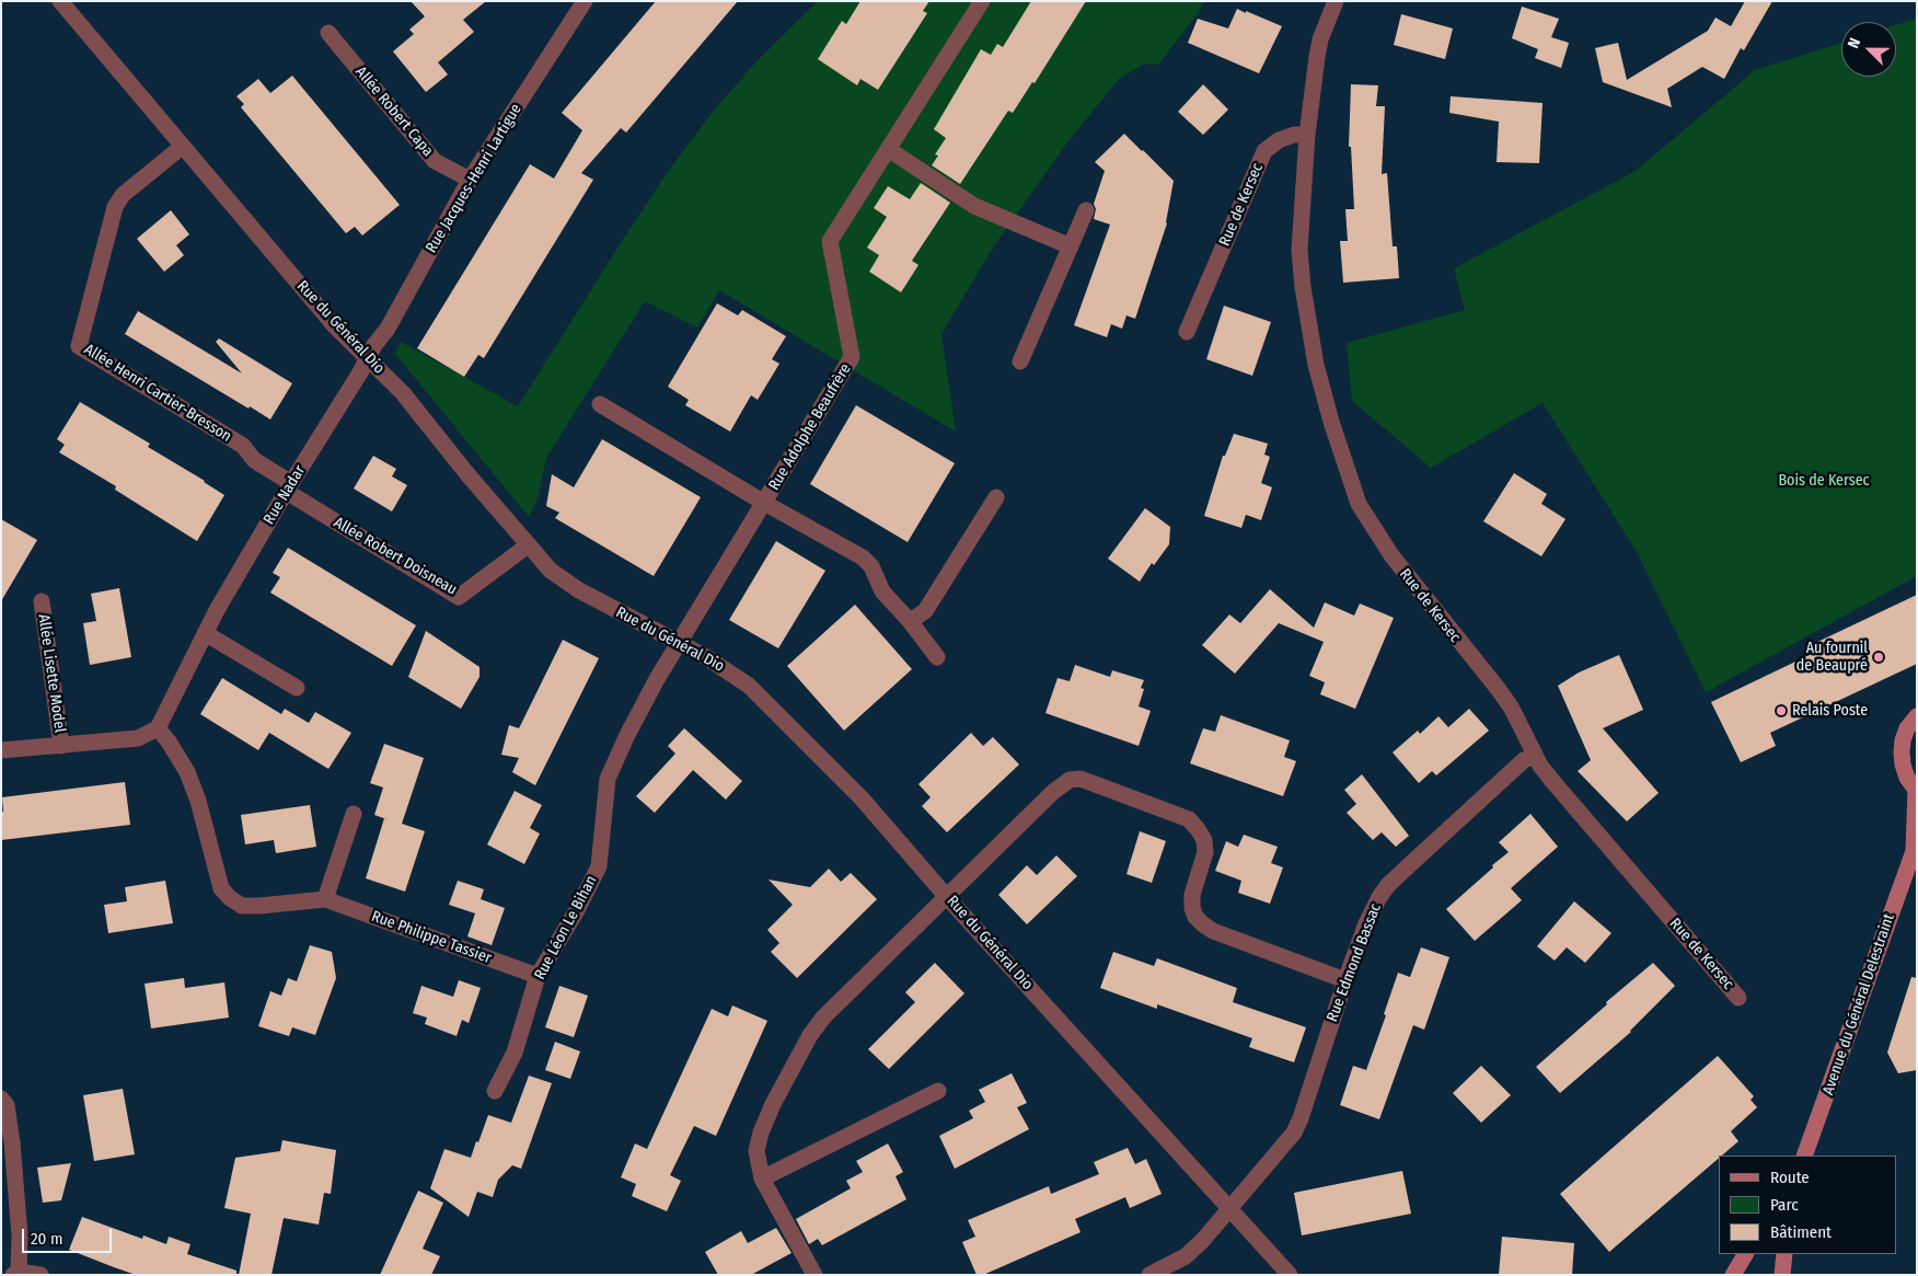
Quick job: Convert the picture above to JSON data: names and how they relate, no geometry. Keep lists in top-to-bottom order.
{
  "streets": {
    "street": [
      "Allée Robert Capa",
      "Rue Jacques-Henri Lartigue",
      "Rue de Kersec",
      "Rue du Général Dio",
      "Allée Henri Cartier-Bresson",
      "Rue Adolphe Beaufrère",
      "Rue Nadar",
      "Allée Robert Doisneau",
      "Allée Lisette Model",
      "Rue Léon Le Bihan",
      "Rue Philippe Tassier",
      "Rue Edmond Bassac",
      "Avenue du Général Delestraint"
    ]
  },
  "crossings": [
    ["Allée Robert Capa", "Rue Jacques-Henri Lartigue"],
    ["Rue Jacques-Henri Lartigue", "Rue du Général Dio"],
    ["Rue Jacques-Henri Lartigue", "Rue Nadar"],
    ["Rue de Kersec", "Rue Edmond Bassac"],
    ["Rue du Général Dio", "Allée Henri Cartier-Bresson"],
    ["Rue du Général Dio", "Rue Adolphe Beaufrère"],
    ["Rue du Général Dio", "Rue Nadar"],
    ["Rue du Général Dio", "Allée Robert Doisneau"],
    ["Rue du Général Dio", "Rue Léon Le Bihan"],
    ["Rue du Général Dio", "Rue Edmond Bassac"],
    ["Allée Henri Cartier-Bresson", "Rue Nadar"],
    ["Allée Henri Cartier-Bresson", "Allée Robert Doisneau"],
    ["Rue Adolphe Beaufrère", "Rue Léon Le Bihan"],
    ["Rue Nadar", "Allée Robert Doisneau"],
    ["Rue Nadar", "Rue Philippe Tassier"],
    ["Rue Léon Le Bihan", "Rue Philippe Tassier"]
  ],
  "parks": ["Bois de Kersec"],
  "places": ["Au fournil de Beaupré", "Relais Poste"],
  "legend": ["Route", "Parc", "Bâtiment"],
  "scale_bar": "20 m",
  "north": "top left"
}
